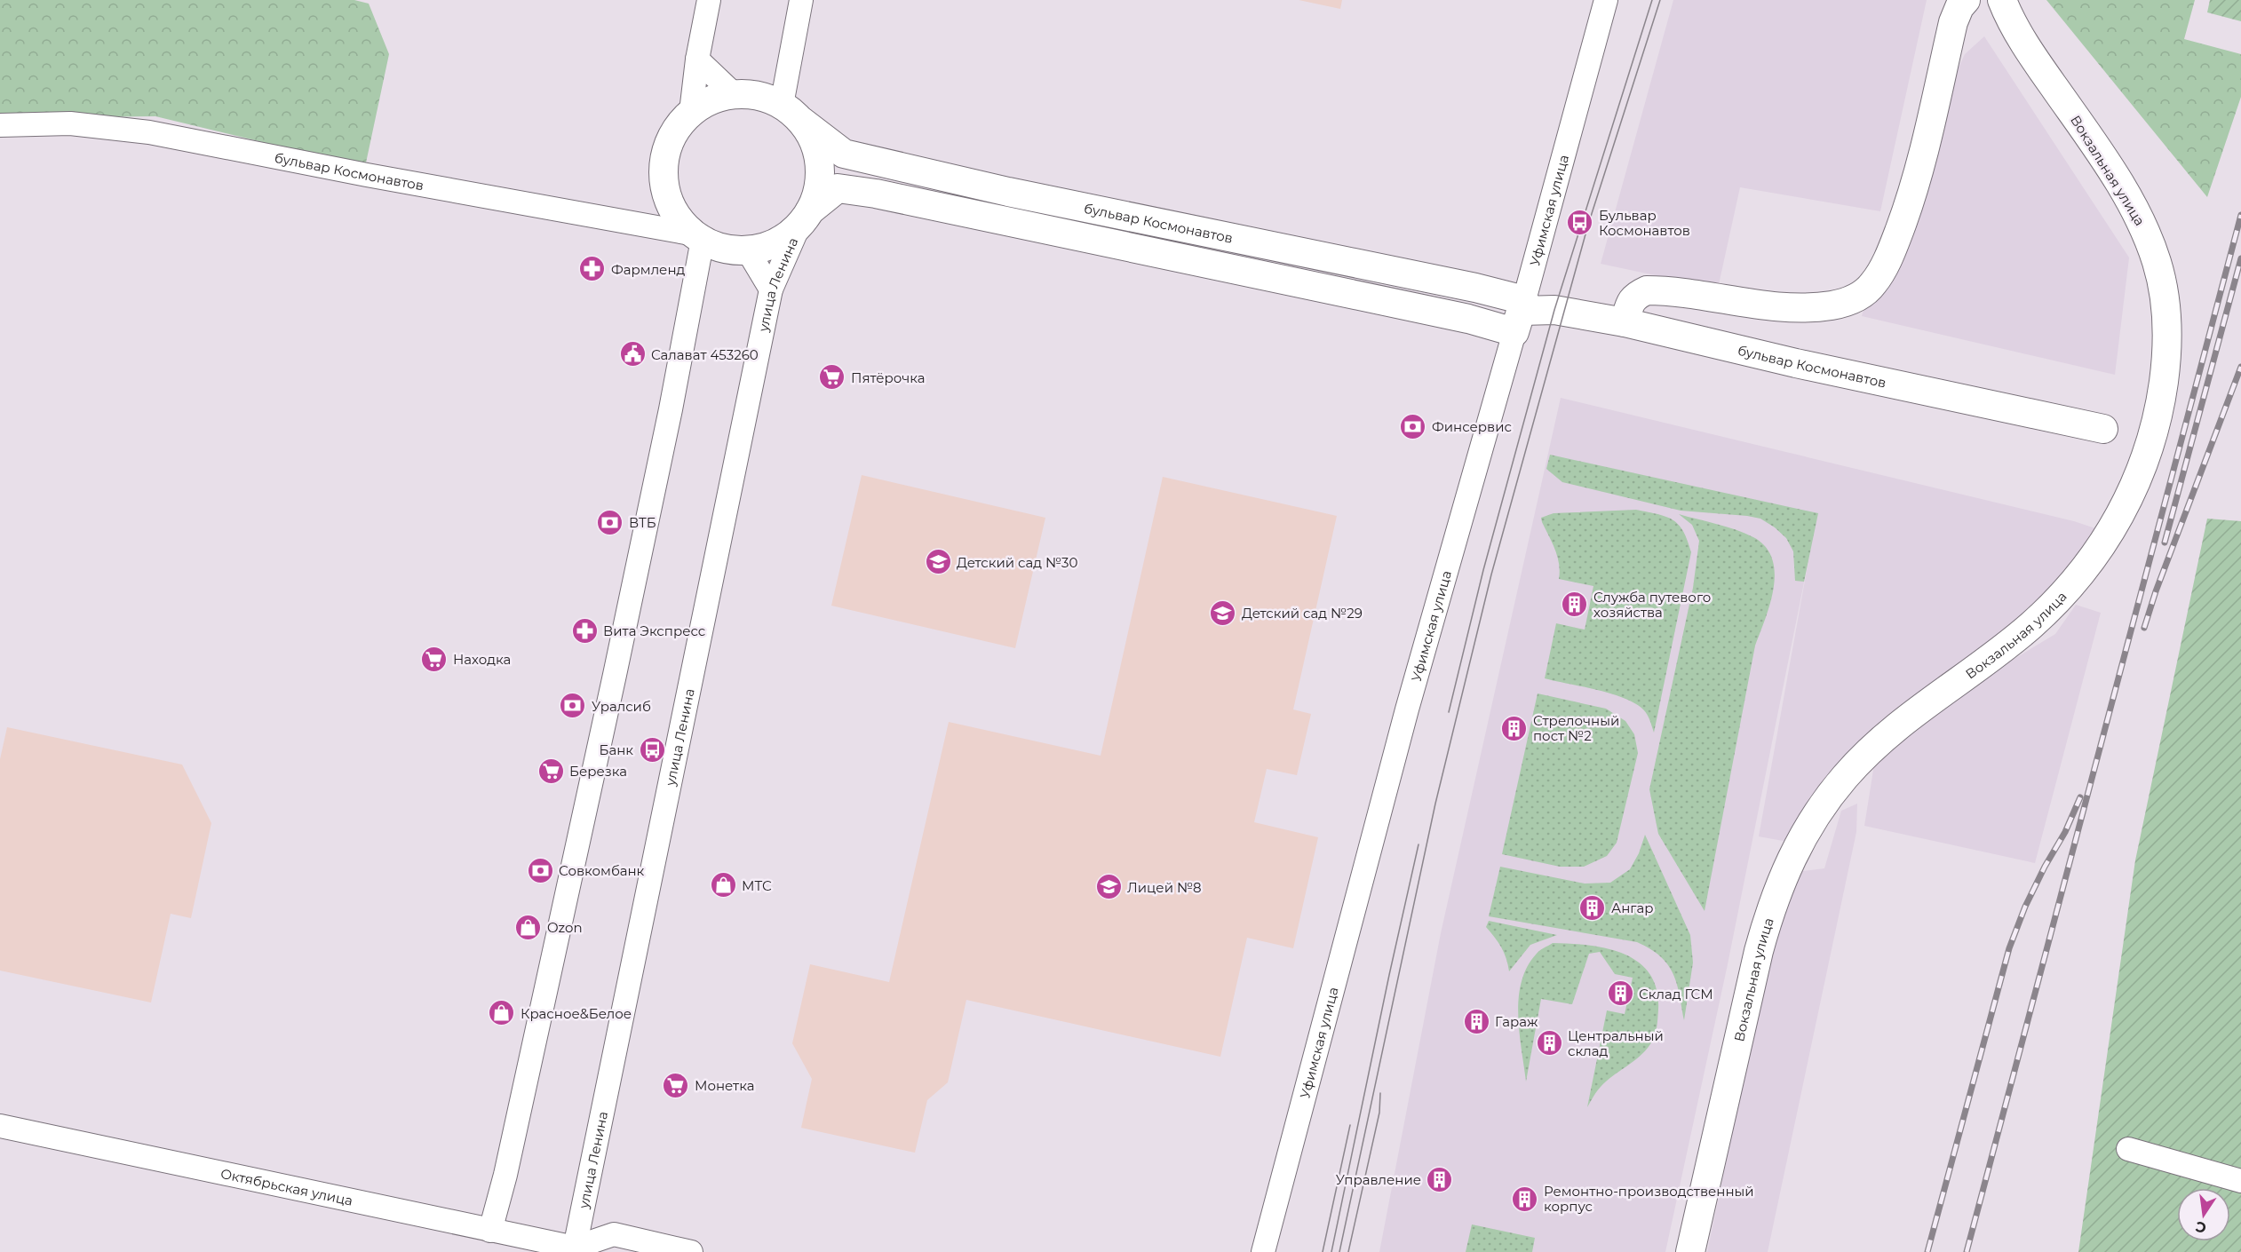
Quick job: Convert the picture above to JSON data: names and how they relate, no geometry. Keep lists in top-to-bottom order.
{
  "streets": {
    "main road": ["бульвар Космонавтов", "Вокзальная улица", "улица Ленина"],
    "street": ["Уфимская улица", "Октябрьская улица"]
  },
  "crossings": [
    ["бульвар Космонавтов", "Уфимская улица"],
    ["бульвар Космонавтов", "улица Ленина"],
    ["улица Ленина", "Октябрьская улица"]
  ],
  "places": {
    "bus stop": ["Бульвар Космонавтов", "Банк"],
    "pharmacy": ["Фармленд", "Вита Экспресс"],
    "public building": ["Салават 453260"],
    "supermarket": [
      "Пятёрочка",
      "Находка",
      "Березка",
      "Монетка"
    ],
    "bank": [
      "Финсервис",
      "ВТБ",
      "Уралсиб",
      "Совкомбанк"
    ],
    "school or university": ["Детский сад №30", "Детский сад №29", "Лицей №8"],
    "building": [
      "Служба путевого хозяйства",
      "Стрелочный пост №2",
      "Ангар",
      "Склад ГСМ",
      "Гараж",
      "Центральный склад",
      "Управление",
      "Ремонтно-производственный корпус"
    ],
    "shop": ["МТС", "Ozon", "Красное&Белое"]
  },
  "north": "bottom"
}
